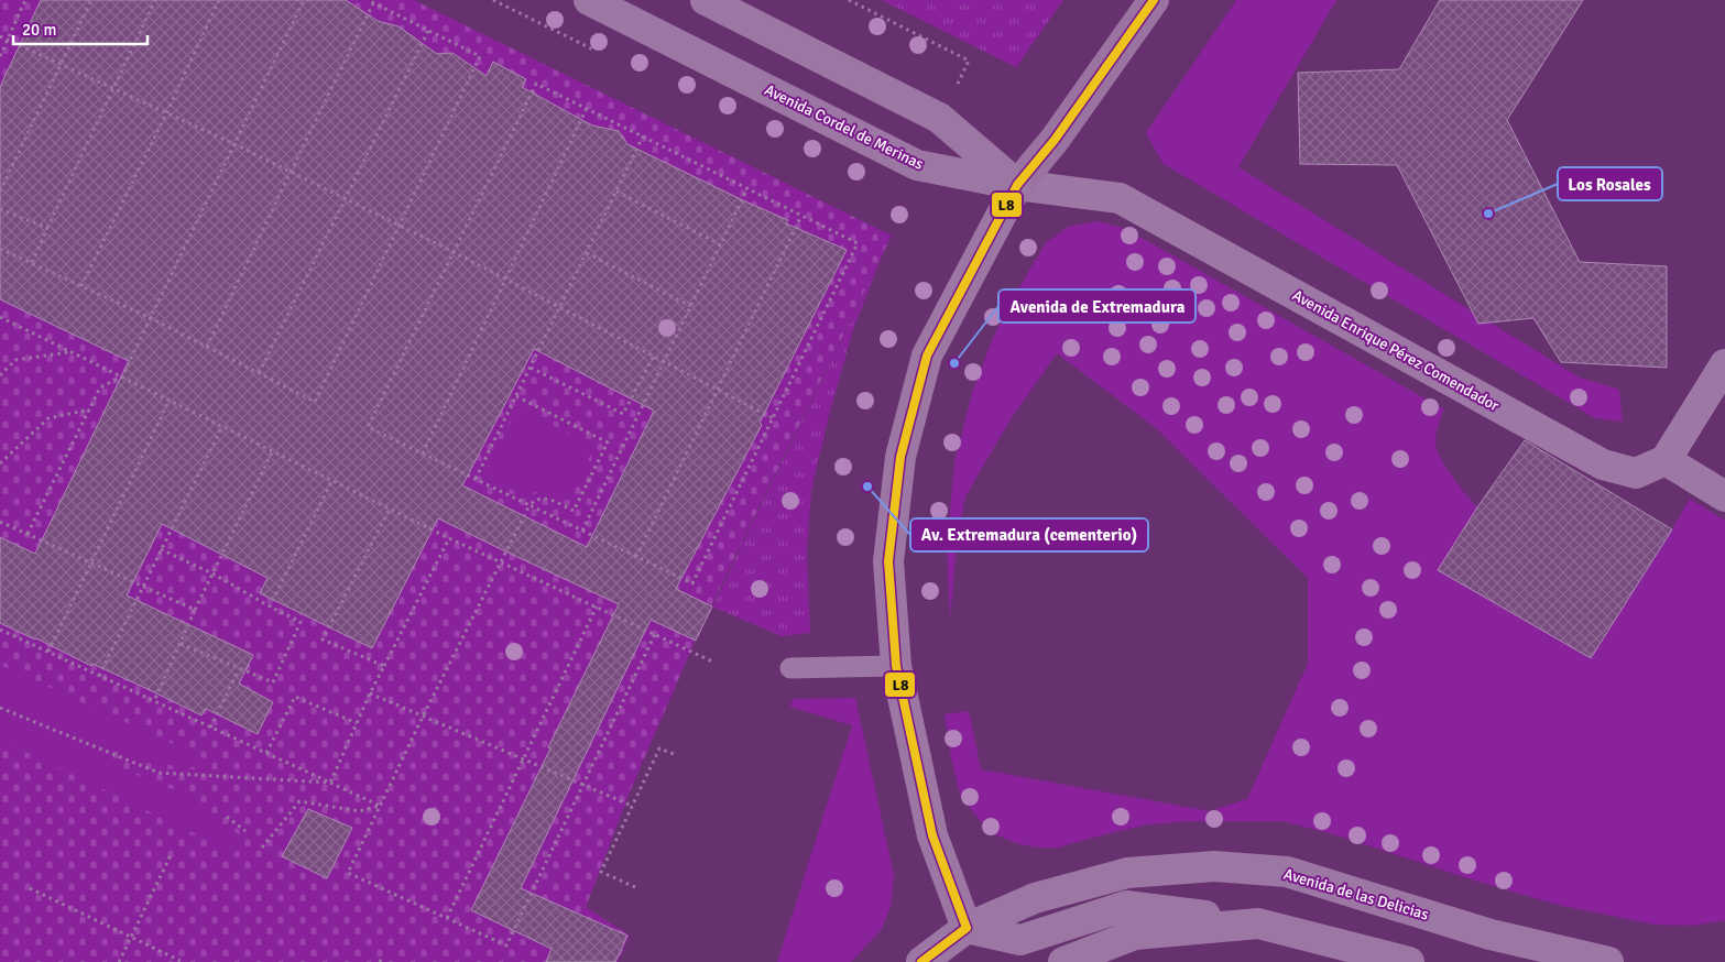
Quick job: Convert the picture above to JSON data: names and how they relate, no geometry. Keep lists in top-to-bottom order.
{
  "streets": {
    "main road": ["Avenida Cordel de Merinas", "Avenida de las Delicias"],
    "street": ["Avenida Enrique Pérez Comendador"]
  },
  "crossings": [
    ["Avenida Cordel de Merinas", "Avenida Enrique Pérez Comendador"]
  ],
  "places": ["Los Rosales", "Avenida de Extremadura", "Av. Extremadura (cementerio)"],
  "lines": ["transit line L8"],
  "scale_bar": "20 m"
}
